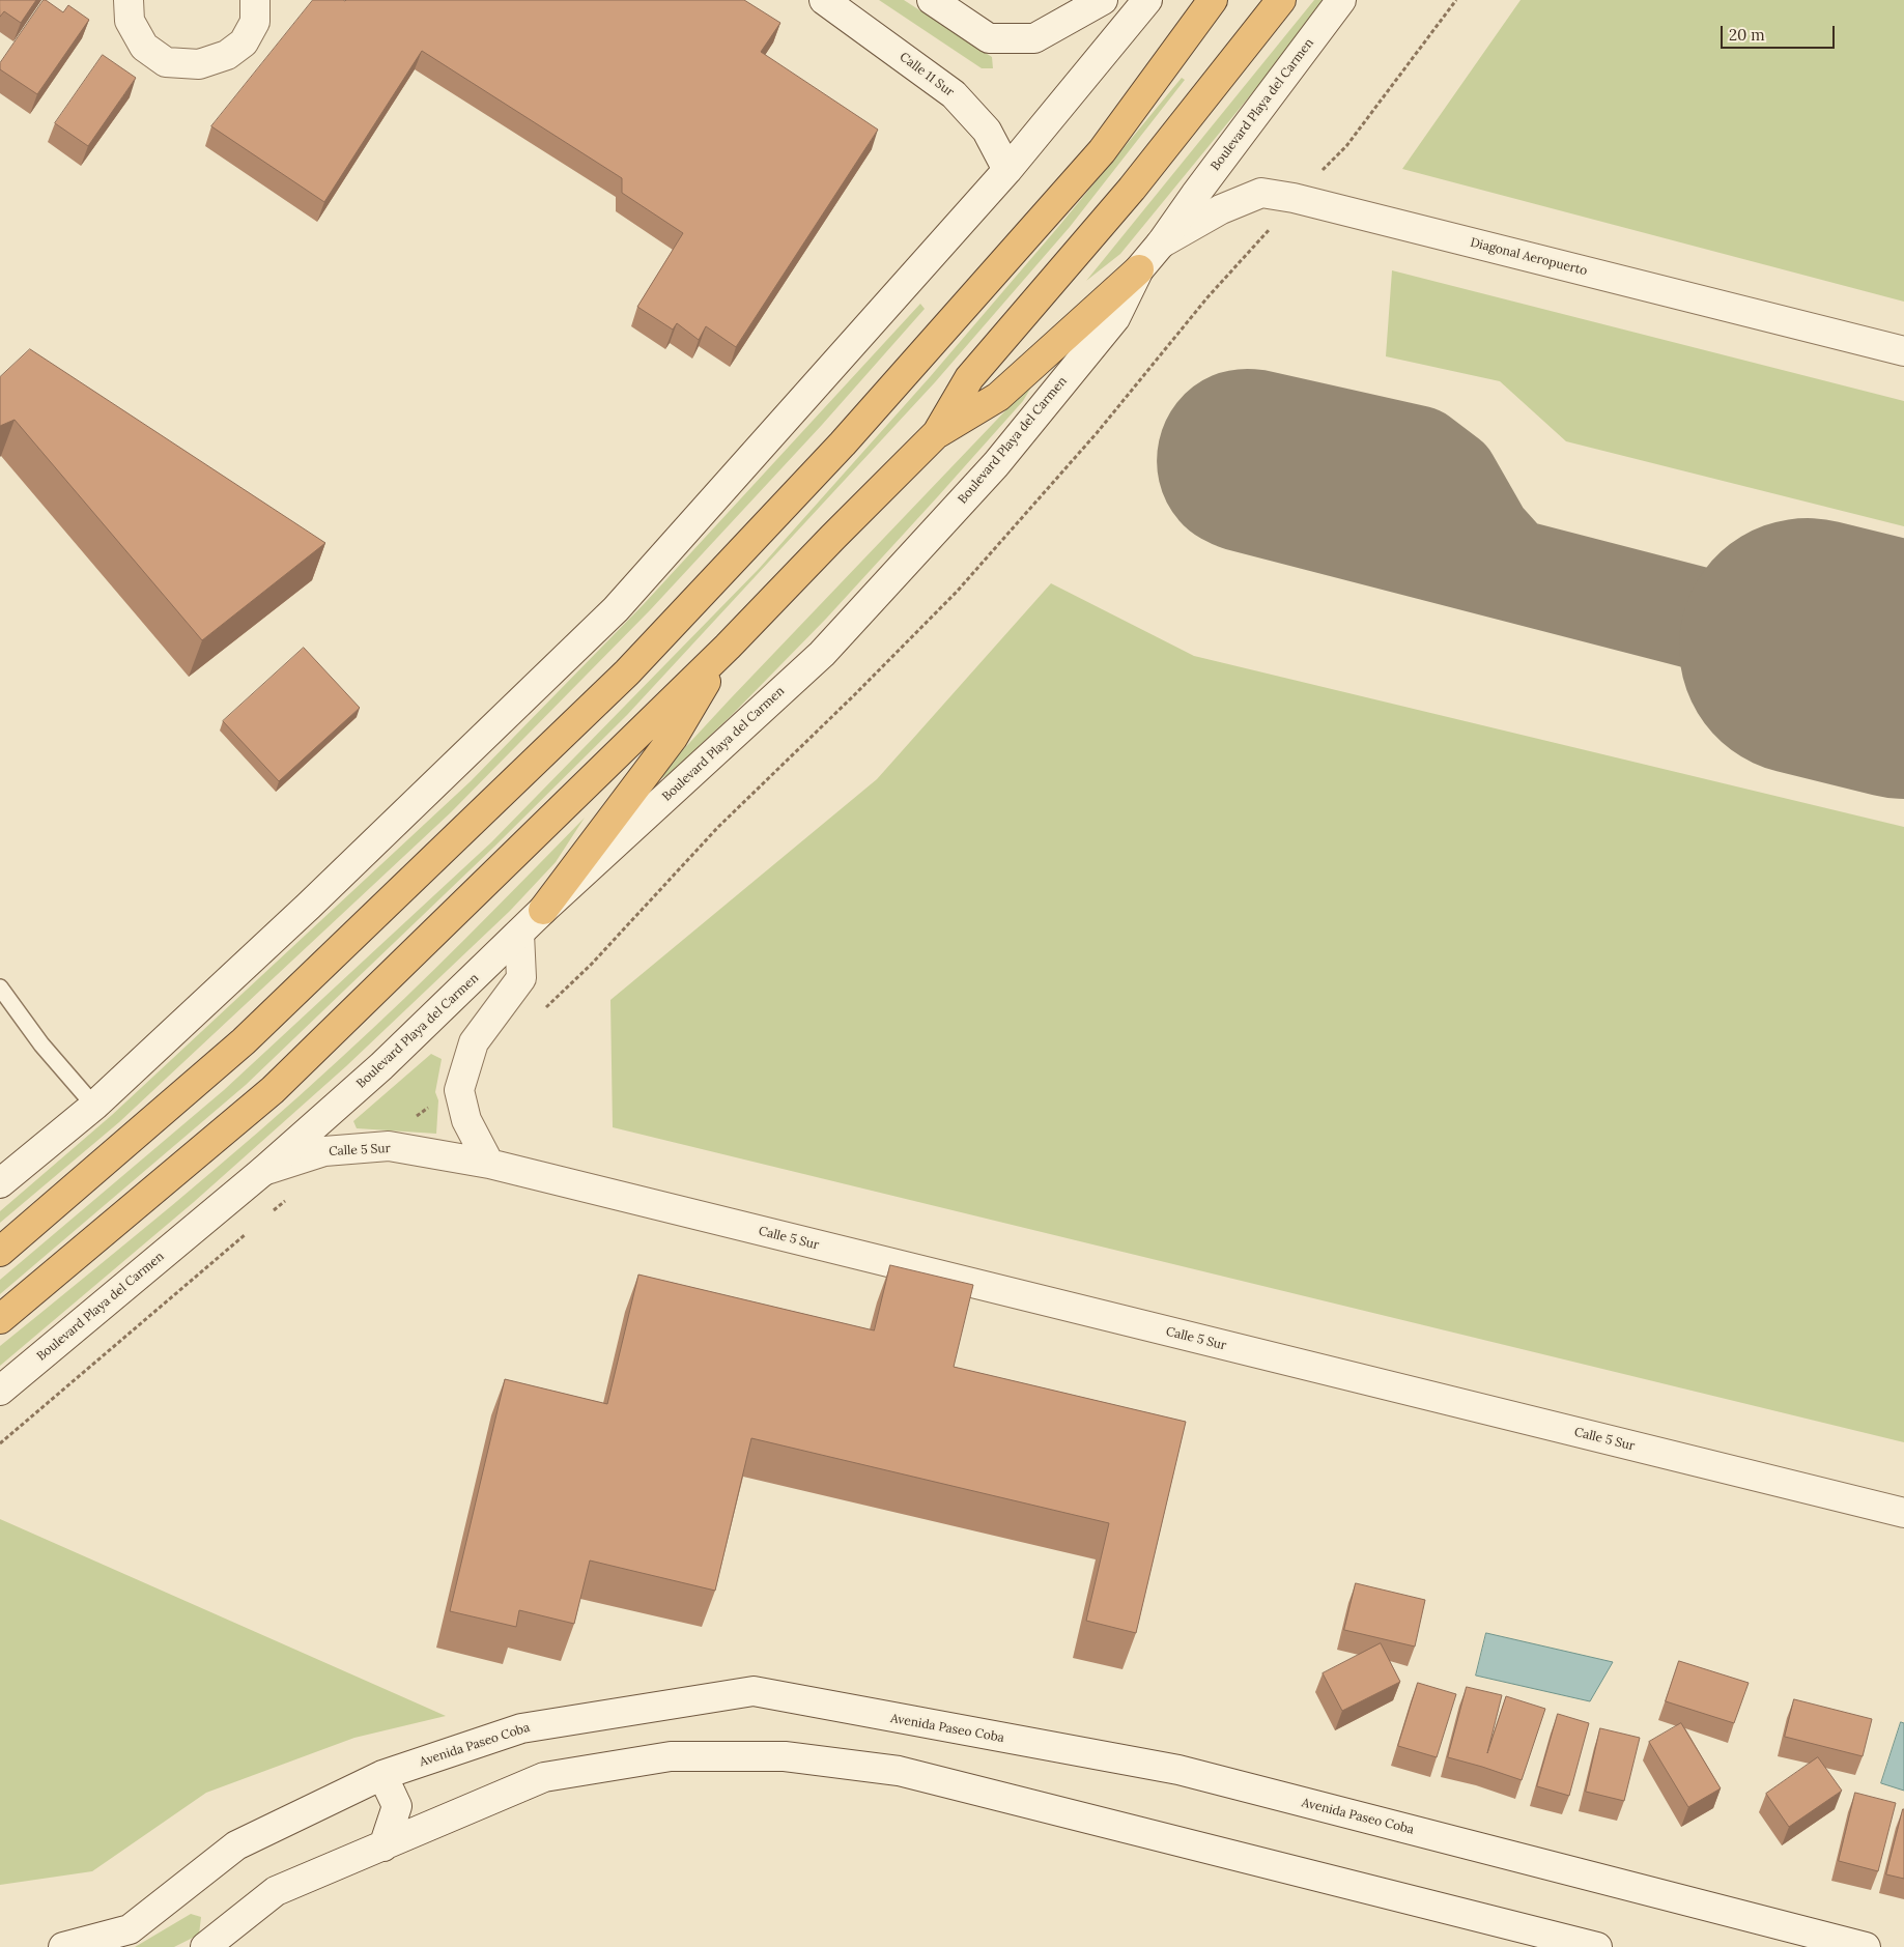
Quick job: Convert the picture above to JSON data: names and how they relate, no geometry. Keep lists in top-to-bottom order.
{
  "streets": {
    "main road": [
      "Calle 11 Sur",
      "Boulevard Playa del Carmen",
      "Diagonal Aeropuerto",
      "Calle 5 Sur",
      "Avenida Paseo Coba"
    ]
  },
  "crossings": [
    ["Boulevard Playa del Carmen", "Diagonal Aeropuerto"],
    ["Boulevard Playa del Carmen", "Calle 5 Sur"]
  ],
  "scale_bar": "20 m"
}
